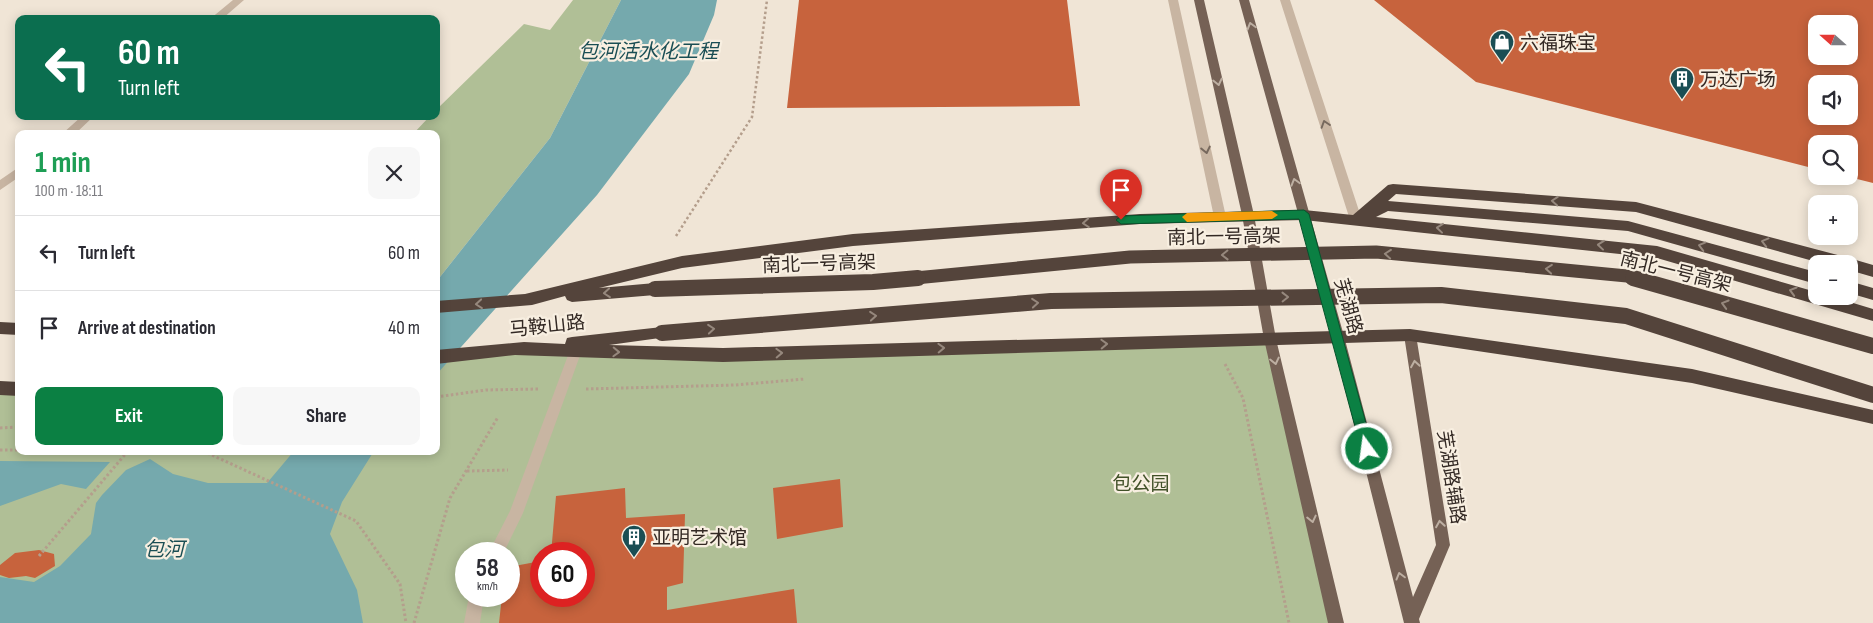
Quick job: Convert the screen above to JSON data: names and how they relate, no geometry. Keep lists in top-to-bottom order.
{
  "streets": {
    "highway": ["南北一号高架", "马鞍山路"],
    "main road": ["芜湖路", "芜湖路辅路"]
  },
  "crossings": [
    ["南北一号高架", "马鞍山路"],
    ["芜湖路", "芜湖路辅路"]
  ],
  "one_way": ["芜湖路辅路"],
  "water": ["包河活水化工程", "包河"],
  "parks": ["包公园"],
  "places": {
    "shop": ["六福珠宝"],
    "building": ["万达广场", "亚明艺术馆"]
  },
  "north": "left",
  "page": {
    "map_buttons": ["+", "−"],
    "turn": ["60 m", "Turn left"],
    "heading": ["1 min", "100 m · 18:11"],
    "list": [
      {
        "name": "Turn left",
        "value": "60 m"
      },
      {
        "name": "Arrive at destination",
        "value": "40 m"
      }
    ],
    "buttons": ["Exit", "Share"],
    "speed": "58 km/h",
    "limit": "60"
  }
}
